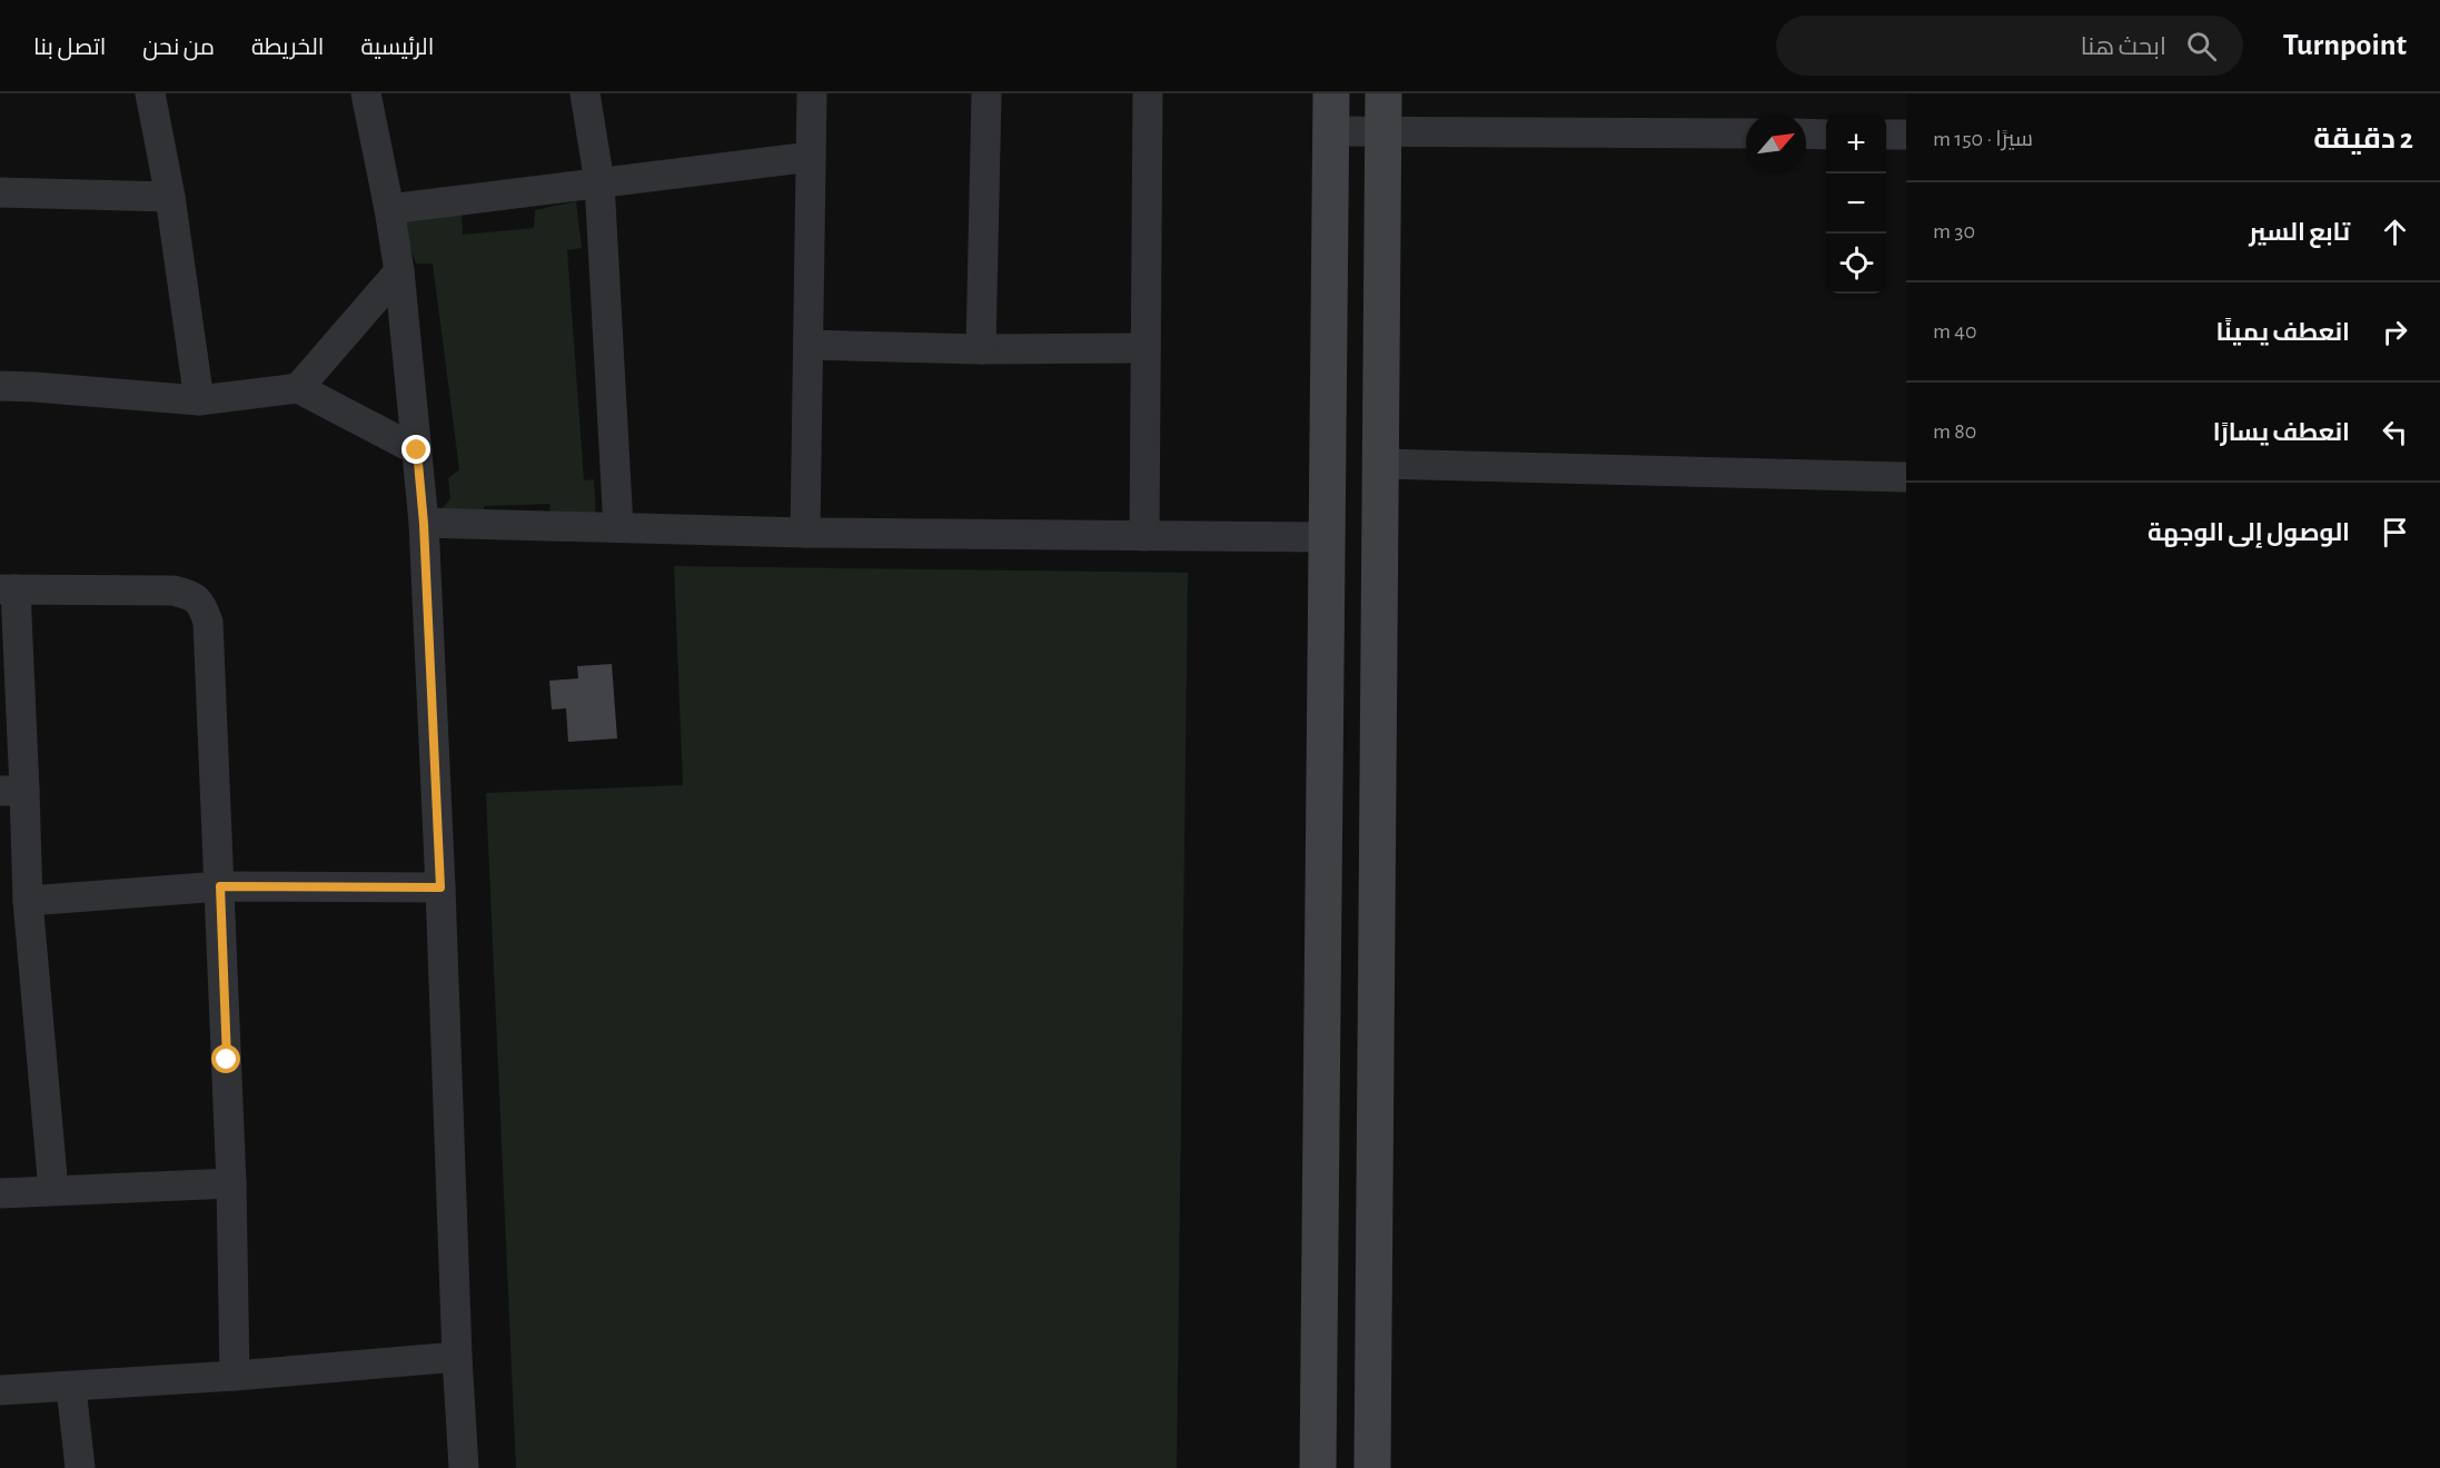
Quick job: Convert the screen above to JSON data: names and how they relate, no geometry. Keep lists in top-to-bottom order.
{
  "north": "top right",
  "page": {
    "header": "Turnpoint",
    "search": "ابحث هنا",
    "nav": [
      "الرئيسية",
      "الخريطة",
      "من نحن",
      "اتصل بنا"
    ],
    "heading": ["2 دقيقة", "سيرًا · 150 m"],
    "map_buttons": ["+", "−"],
    "list": [
      ["تابع السير", "30 m"],
      ["انعطف يمينًا", "40 m"],
      ["انعطف يسارًا", "80 m"],
      "الوصول إلى الوجهة"
    ]
  }
}
